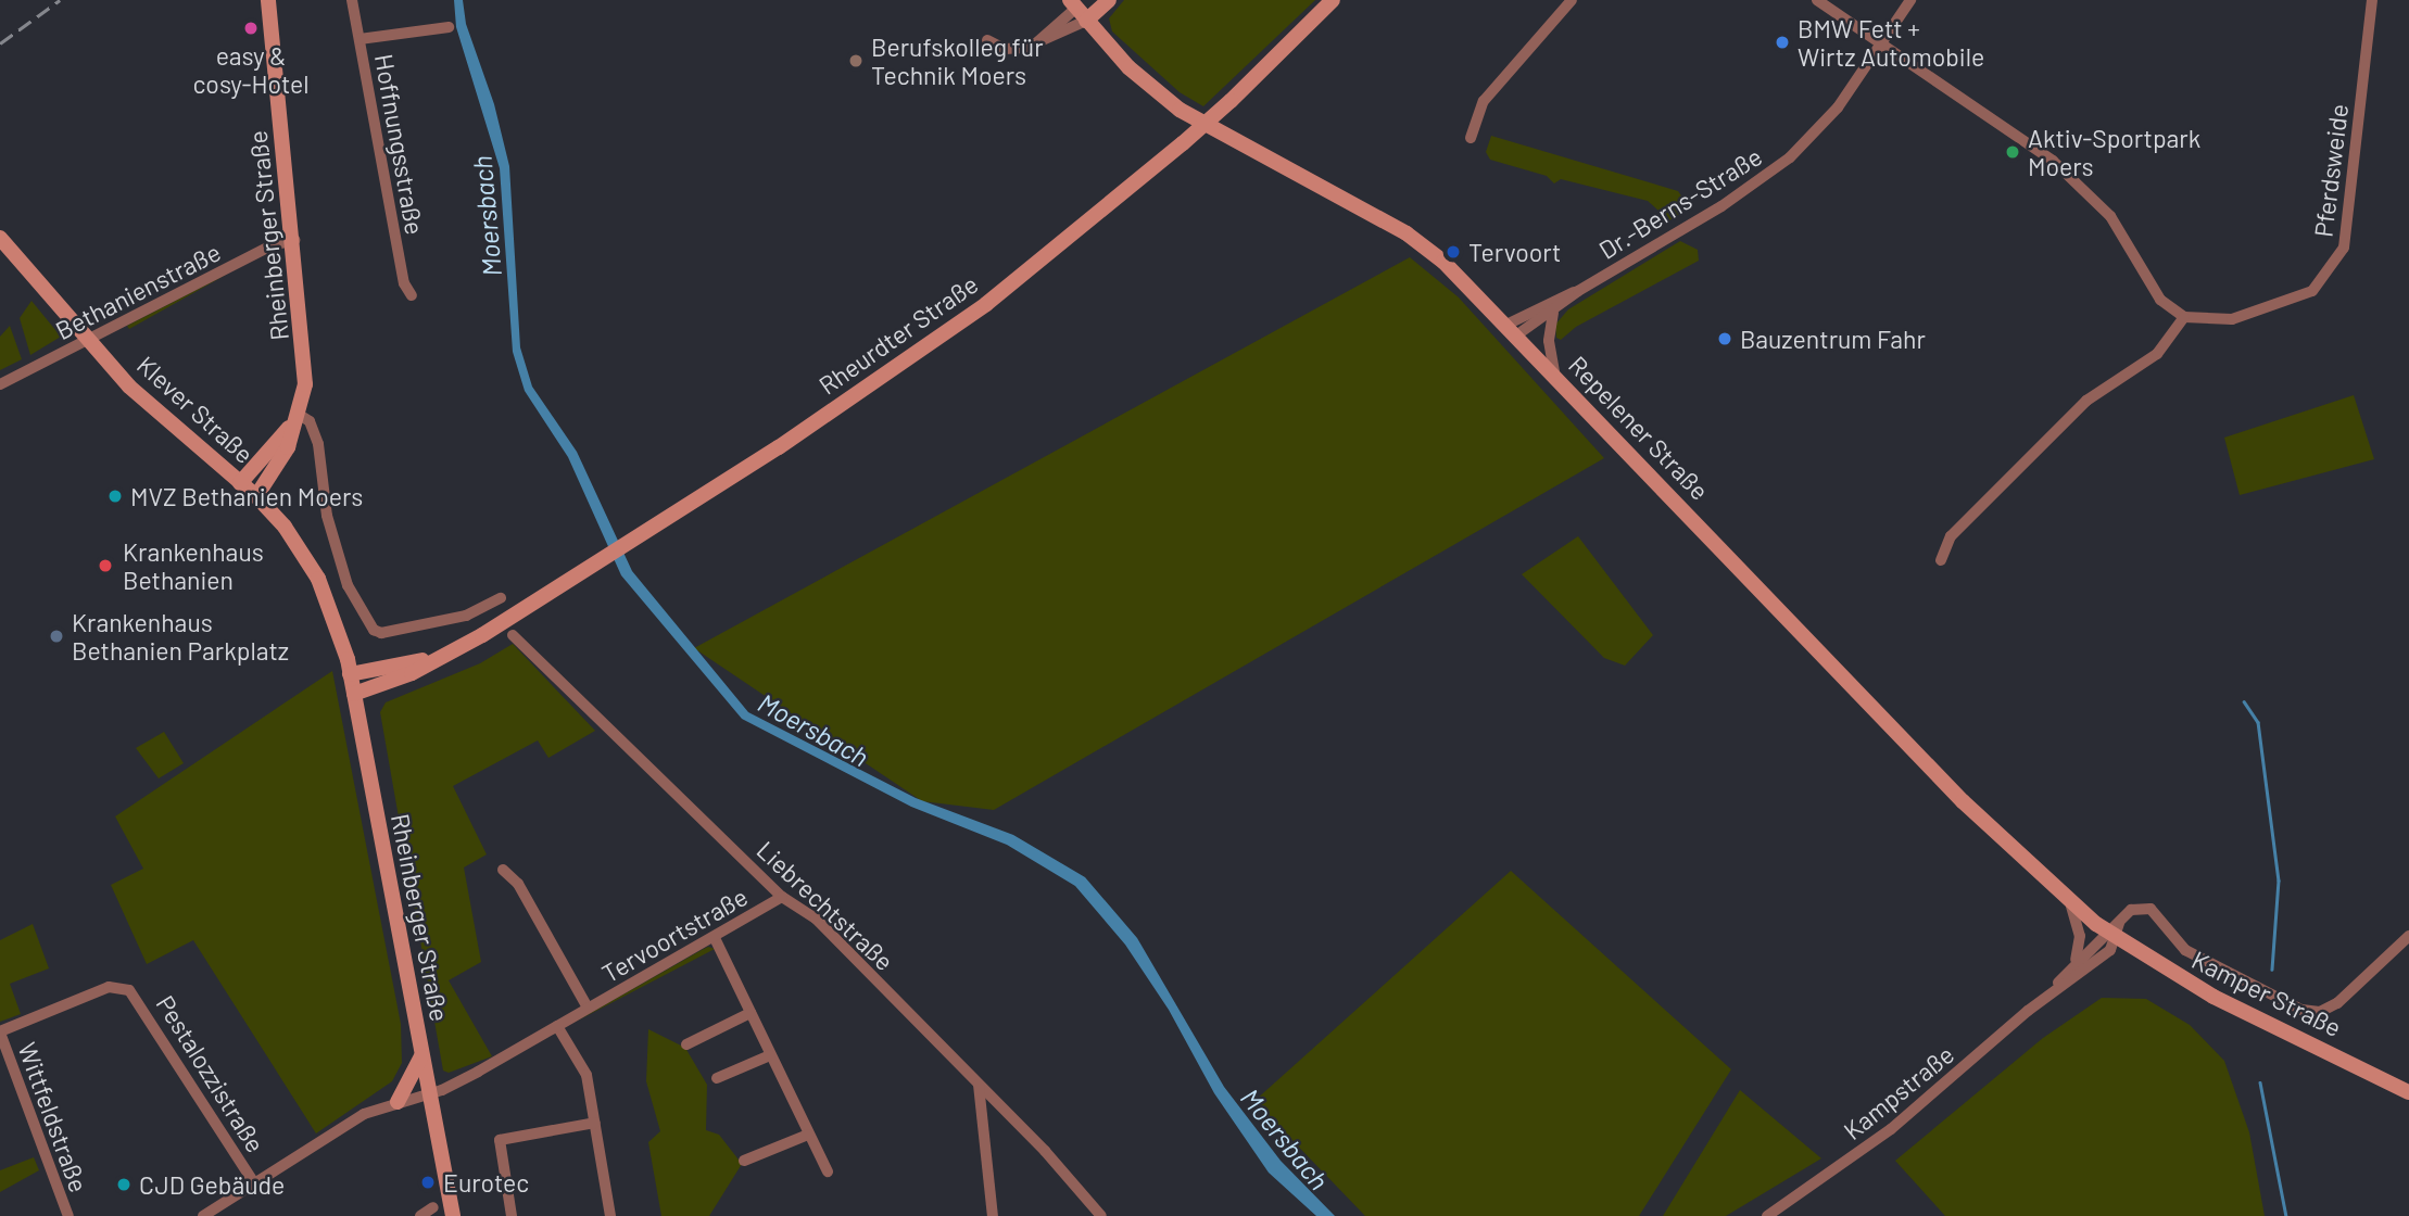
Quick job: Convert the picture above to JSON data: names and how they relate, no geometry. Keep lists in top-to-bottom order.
{
  "streets": {
    "main road": [
      "Rheinberger Straße",
      "Rheurdter Straße",
      "Klever Straße",
      "Repelener Straße",
      "Kamper Straße"
    ],
    "street": [
      "Hoffnungsstraße",
      "Pferdsweide",
      "Dr.-Berns-Straße",
      "Bethanienstraße",
      "Liebrechtstraße",
      "Tervoortstraße",
      "Pestalozzistraße",
      "Kampstraße",
      "Wittfeldstraße"
    ]
  },
  "crossings": [
    ["Dr.-Berns-Straße", "Repelener Straße"],
    ["Rheinberger Straße", "Bethanienstraße"],
    ["Rheinberger Straße", "Rheurdter Straße"],
    ["Rheinberger Straße", "Klever Straße"],
    ["Rheinberger Straße", "Tervoortstraße"],
    ["Bethanienstraße", "Klever Straße"],
    ["Repelener Straße", "Kamper Straße"],
    ["Repelener Straße", "Kampstraße"],
    ["Liebrechtstraße", "Tervoortstraße"],
    ["Tervoortstraße", "Pestalozzistraße"],
    ["Kamper Straße", "Kampstraße"],
    ["Pestalozzistraße", "Wittfeldstraße"]
  ],
  "water": ["Moersbach"],
  "places": [
    "easy & cosy-Hotel",
    "BMW Fett + Wirtz Automobile",
    "Berufskolleg für Technik Moers",
    "Aktiv-Sportpark Moers",
    "Tervoort",
    "Bauzentrum Fahr",
    "MVZ Bethanien Moers",
    "Krankenhaus Bethanien",
    "Krankenhaus Bethanien Parkplatz",
    "Eurotec",
    "CJD Gebäude"
  ]
}
